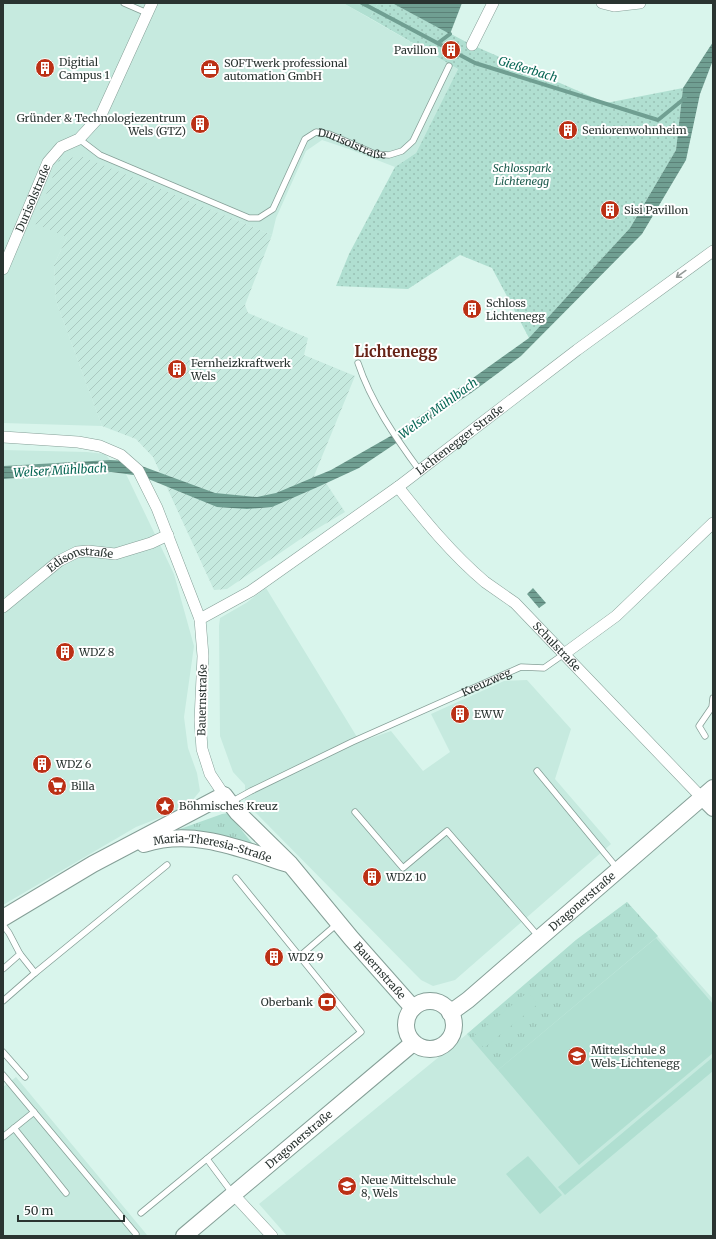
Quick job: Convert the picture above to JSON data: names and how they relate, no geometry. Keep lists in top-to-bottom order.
{
  "streets": {
    "main road": ["Bauernstraße", "Maria-Theresia-Straße", "Dragonerstraße"],
    "street": [
      "Durisolstraße",
      "Lichtenegger Straße",
      "Edisonstraße",
      "Schulstraße",
      "Kreuzweg"
    ]
  },
  "crossings": [
    ["Lichtenegger Straße", "Schulstraße"],
    ["Lichtenegger Straße", "Bauernstraße"],
    ["Edisonstraße", "Bauernstraße"],
    ["Schulstraße", "Kreuzweg"],
    ["Schulstraße", "Dragonerstraße"],
    ["Kreuzweg", "Bauernstraße"],
    ["Kreuzweg", "Maria-Theresia-Straße"],
    ["Bauernstraße", "Maria-Theresia-Straße"],
    ["Bauernstraße", "Dragonerstraße"]
  ],
  "one_way": ["Lichtenegger Straße"],
  "districts": ["Lichtenegg"],
  "water": ["Gießerbach", "Welser Mühlbach"],
  "parks": ["Schlosspark Lichtenegg"],
  "places": {
    "building": [
      "Pavillon",
      "Digitial Campus 1",
      "Gründer & Technologiezentrum Wels (GTZ)",
      "Seniorenwohnheim",
      "Sisi Pavillon",
      "Schloss Lichtenegg",
      "Fernheizkraftwerk Wels",
      "WDZ 8",
      "EWW",
      "WDZ 6",
      "WDZ 10",
      "WDZ 9"
    ],
    "office": ["SOFTwerk professional automation GmbH"],
    "supermarket": ["Billa"],
    "place": ["Böhmisches Kreuz"],
    "bank": ["Oberbank"],
    "school or university": ["Mittelschule 8 Wels-Lichtenegg", "Neue Mittelschule 8, Wels"]
  },
  "scale_bar": "50 m"
}
